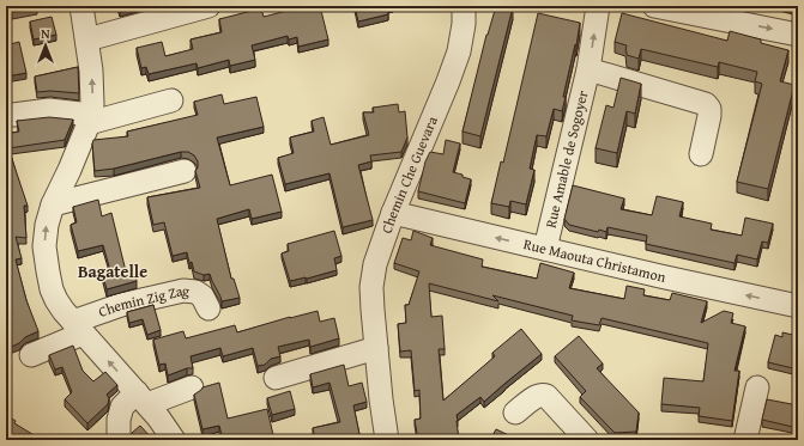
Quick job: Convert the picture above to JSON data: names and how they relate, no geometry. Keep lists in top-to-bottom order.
{
  "streets": {
    "street": [
      "Rue Amable de Sogoyer",
      "Chemin Che Guevara",
      "Rue Maouta Christamon",
      "Chemin Zig Zag"
    ]
  },
  "crossings": [
    ["Rue Amable de Sogoyer", "Rue Maouta Christamon"],
    ["Chemin Che Guevara", "Rue Maouta Christamon"]
  ],
  "one_way": ["Rue Maouta Christamon", "Chemin Zig Zag"],
  "districts": ["Bagatelle"],
  "north": "top"
}
